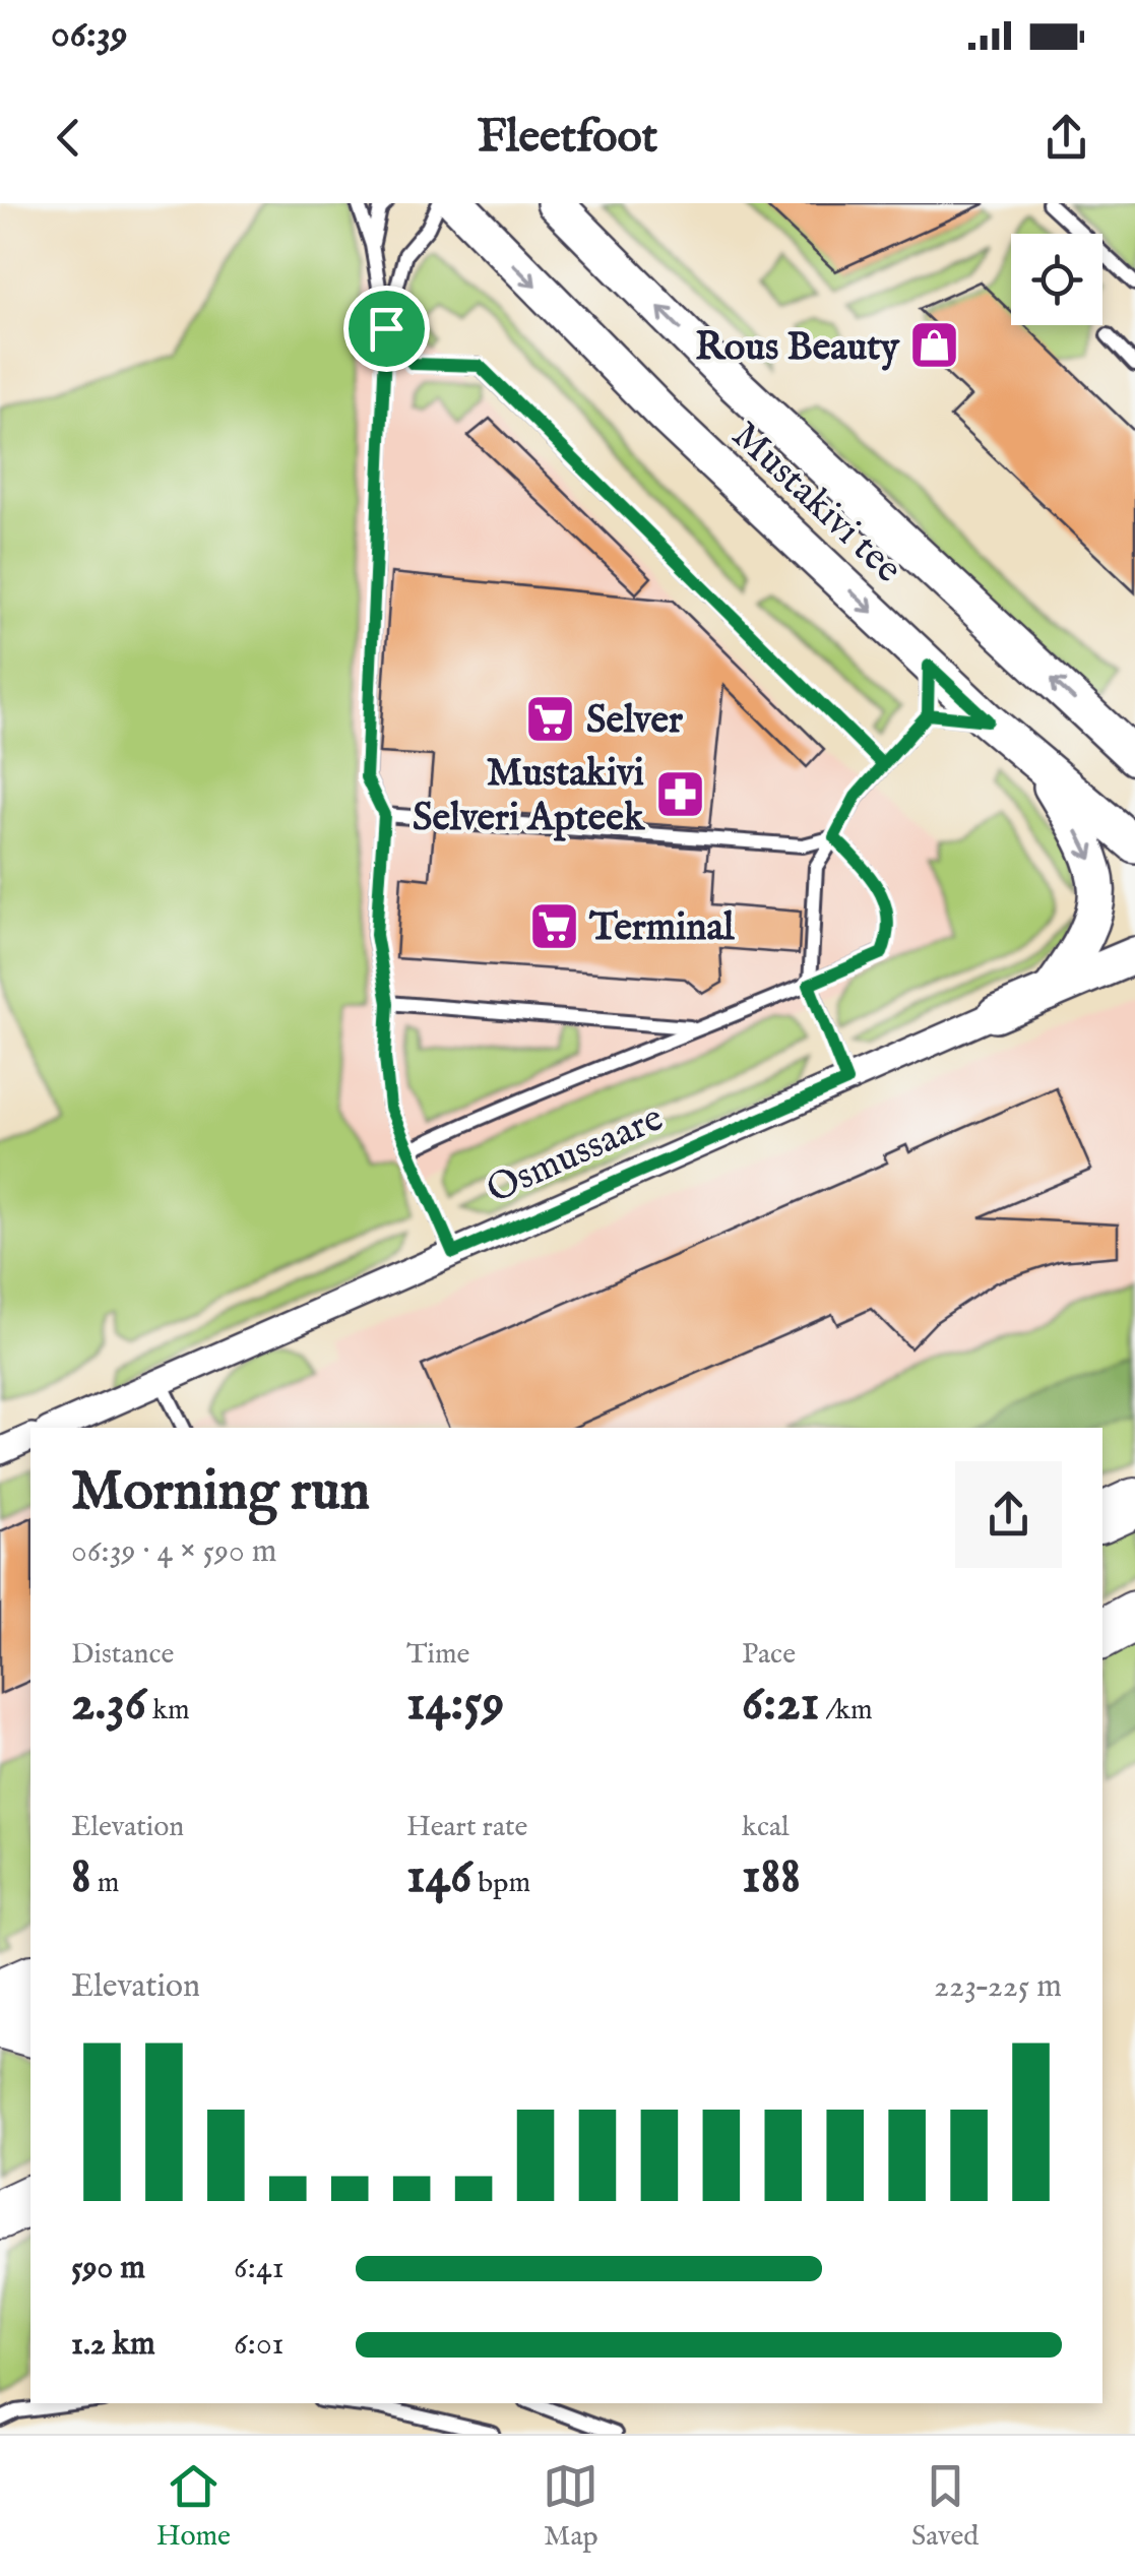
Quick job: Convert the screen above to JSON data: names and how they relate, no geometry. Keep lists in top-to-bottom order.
{
  "streets": {
    "main road": ["Mustakivi tee", "Osmussaare"]
  },
  "places": {
    "shop": ["Rous Beauty"],
    "supermarket": ["Selver", "Terminal"],
    "pharmacy": ["Mustakivi Selveri Apteek"]
  },
  "page": {
    "status": "06:39",
    "header": "Fleetfoot",
    "heading": ["Morning run", "06:39 · 4 × 590 m"],
    "stats": [
      ["Distance", "2.36 km"],
      ["Time", "14:59"],
      ["Pace", "6:21 /km"],
      ["Elevation", "8 m"],
      ["Heart rate", "146 bpm"],
      ["kcal", "188"]
    ],
    "chart": ["Elevation", "223–225 m"],
    "list": [
      {
        "name": "590 m",
        "note": "6:41"
      },
      {
        "name": "1.2 km",
        "note": "6:01"
      }
    ],
    "tabs": ["Home", "Map", "Saved"]
  }
}
